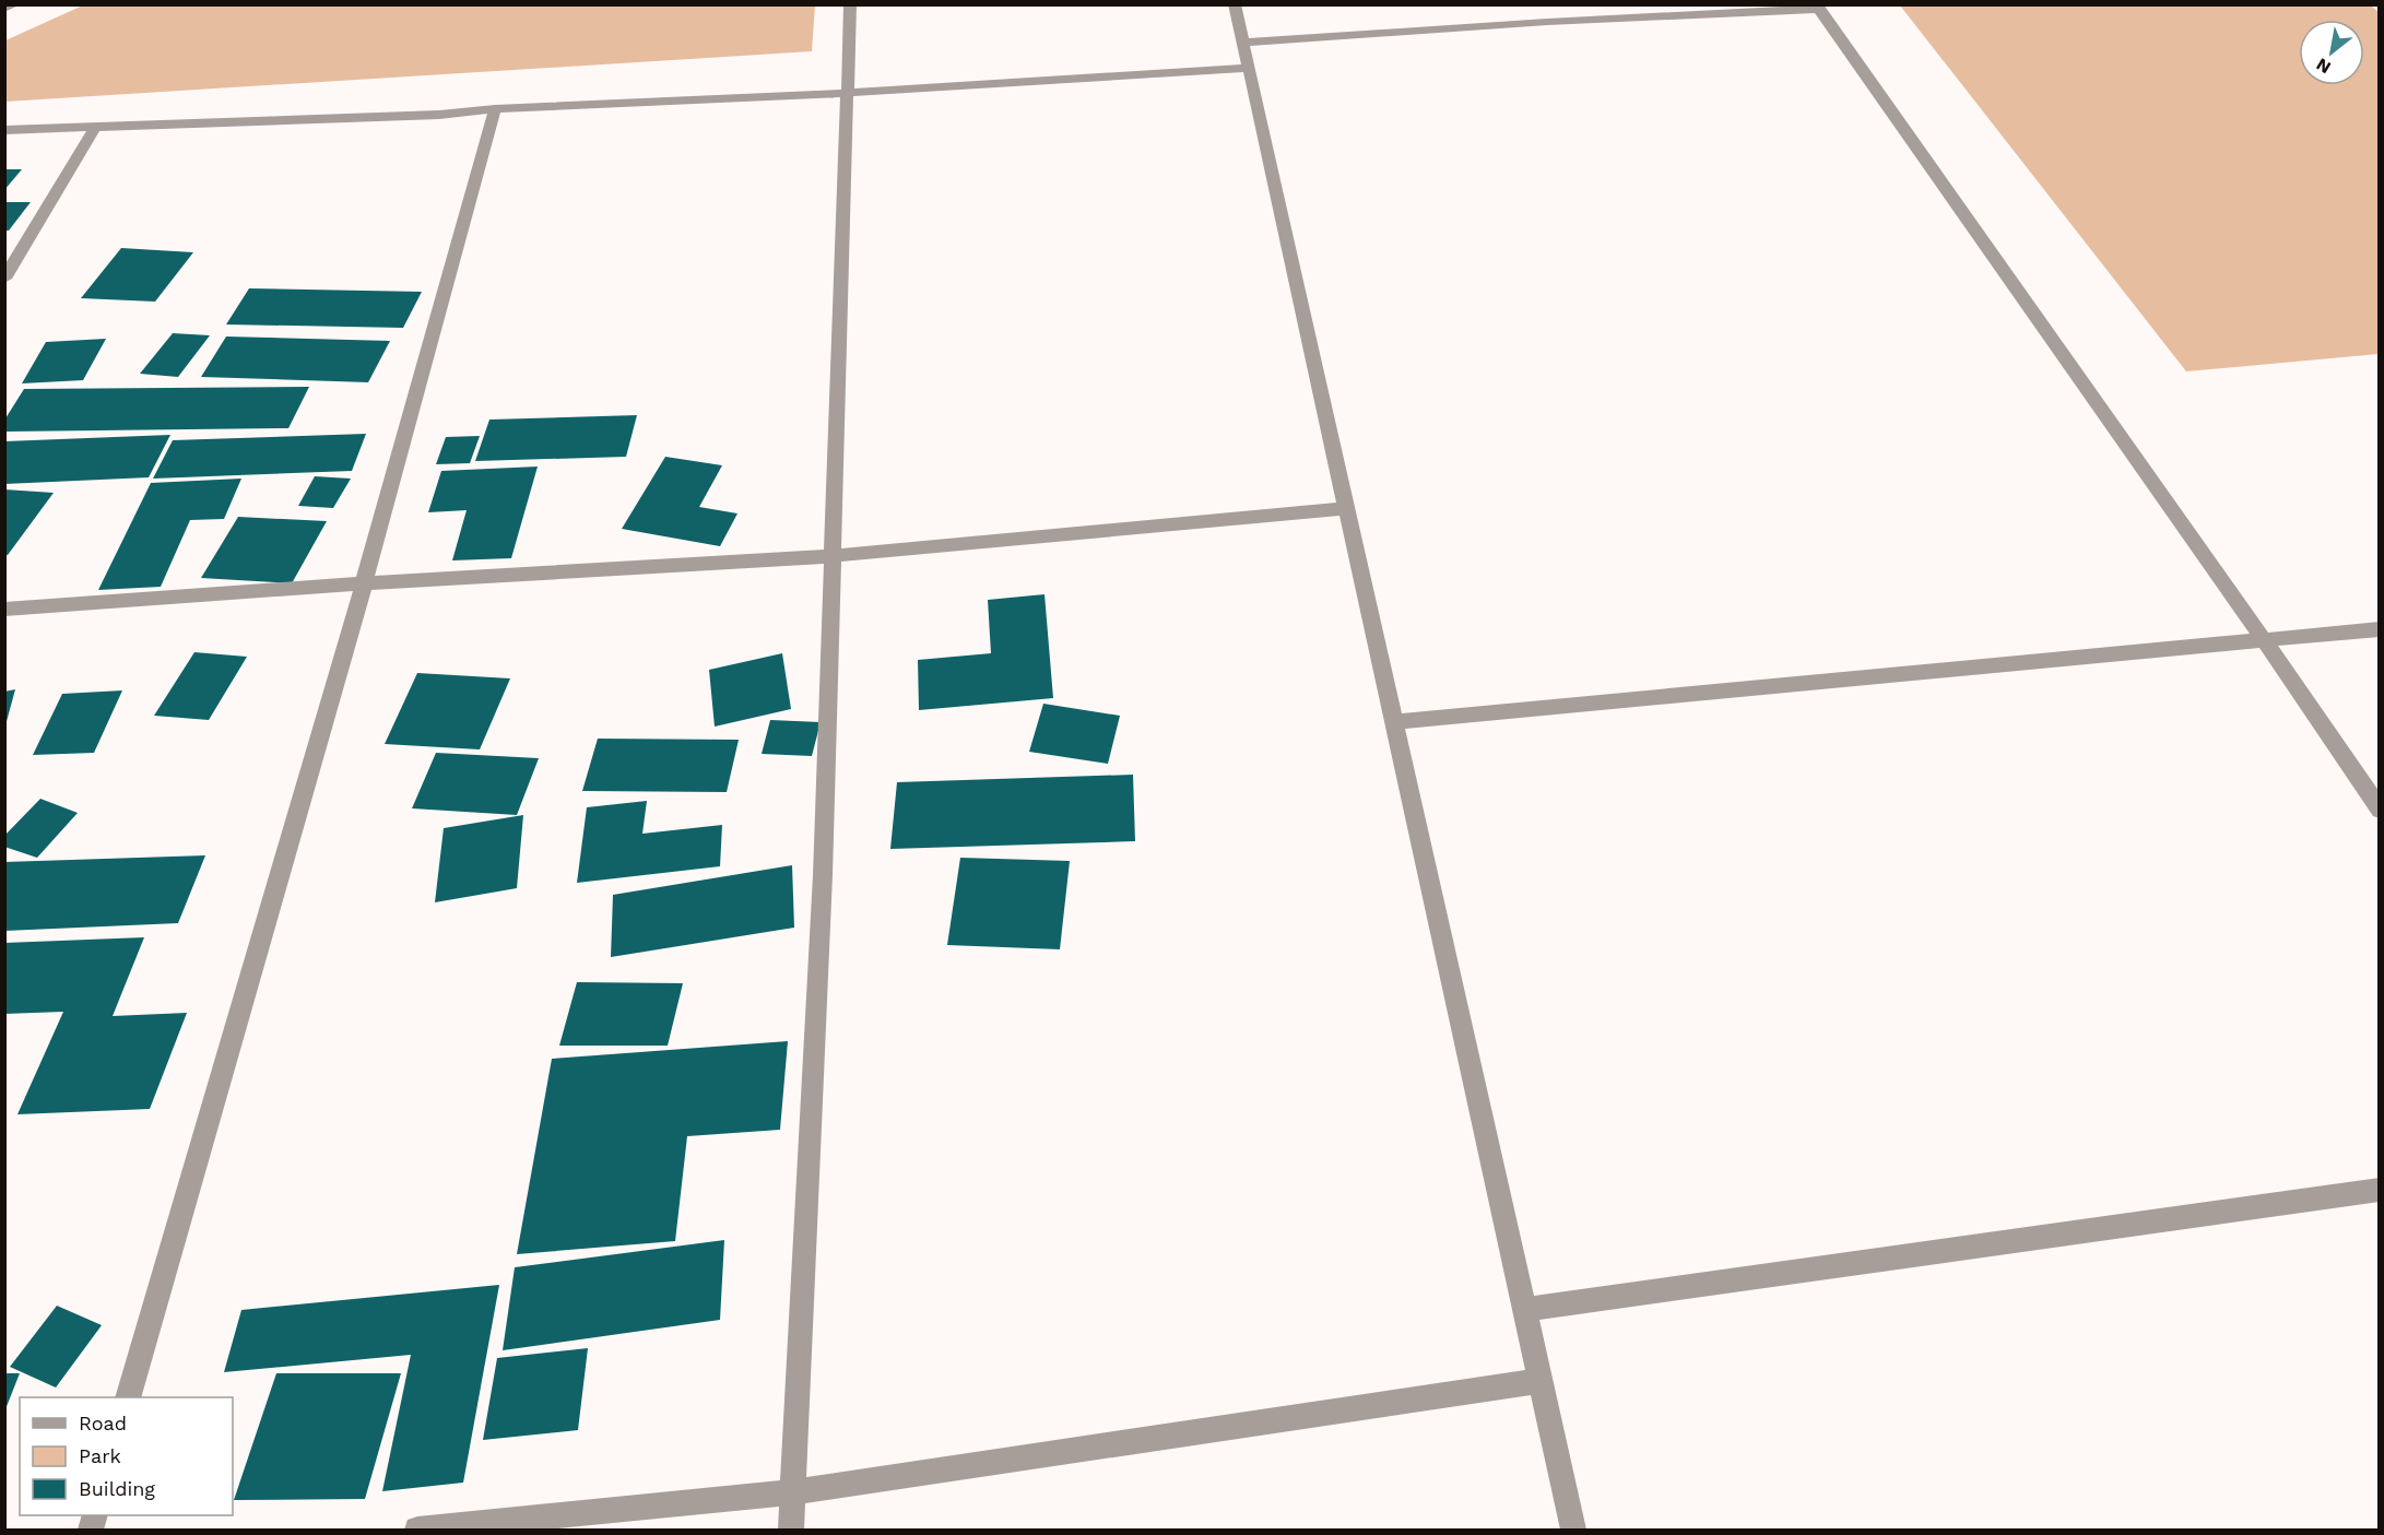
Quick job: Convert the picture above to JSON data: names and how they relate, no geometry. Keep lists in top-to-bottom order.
{
  "legend": ["Road", "Park", "Building"],
  "north": "bottom left"
}
